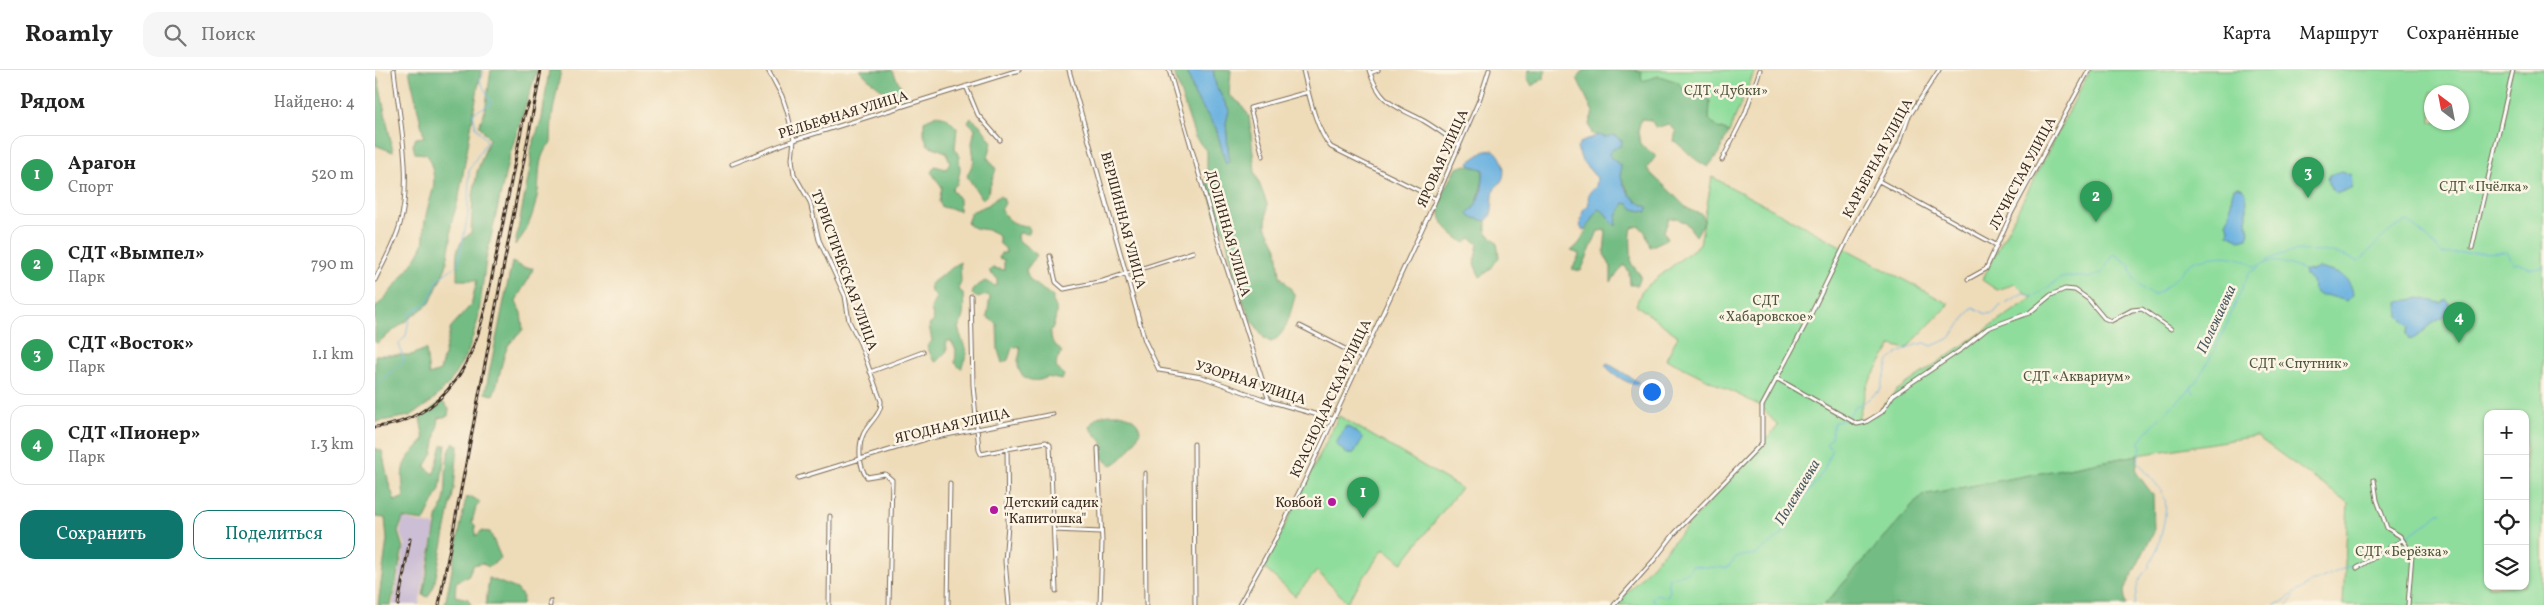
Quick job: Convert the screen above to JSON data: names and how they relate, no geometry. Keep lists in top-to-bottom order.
{
  "streets": {
    "street": [
      "РЕЛЬЕФНАЯ УЛИЦА",
      "ЯРОВАЯ УЛИЦА",
      "КАРЬЕРНАЯ УЛИЦА",
      "ЛУЧИСТАЯ УЛИЦА",
      "ВЕРШИННАЯ УЛИЦА",
      "ДОЛИННАЯ УЛИЦА",
      "ТУРИСТИЧЕСКАЯ УЛИЦА",
      "УЗОРНАЯ УЛИЦА",
      "КРАСНОДАРСКАЯ УЛИЦА",
      "ЯГОДНАЯ УЛИЦА"
    ]
  },
  "crossings": [
    ["РЕЛЬЕФНАЯ УЛИЦА", "ТУРИСТИЧЕСКАЯ УЛИЦА"],
    ["ЯРОВАЯ УЛИЦА", "КРАСНОДАРСКАЯ УЛИЦА"],
    ["ВЕРШИННАЯ УЛИЦА", "УЗОРНАЯ УЛИЦА"],
    ["ДОЛИННАЯ УЛИЦА", "УЗОРНАЯ УЛИЦА"],
    ["ТУРИСТИЧЕСКАЯ УЛИЦА", "ЯГОДНАЯ УЛИЦА"],
    ["УЗОРНАЯ УЛИЦА", "КРАСНОДАРСКАЯ УЛИЦА"]
  ],
  "water": ["Полежаевка"],
  "parks": [
    "СДТ «Дубки»",
    "СДТ «Пчёлка»",
    "СДТ «Хабаровское»",
    "СДТ «Спутник»",
    "СДТ «Аквариум»",
    "СДТ «Берёзка»"
  ],
  "places": ["Ковбой", "Детский садик \"Капитошка\""],
  "north": "top left",
  "page": {
    "header": "Roamly",
    "search": "Поиск",
    "nav": ["Карта", "Маршрут", "Сохранённые"],
    "heading": ["Рядом", "Найдено: 4"],
    "list": [
      {
        "mark": "1",
        "name": "Арагон",
        "note": "Спорт",
        "value": "520 m"
      },
      {
        "mark": "2",
        "name": "СДТ «Вымпел»",
        "note": "Парк",
        "value": "790 m"
      },
      {
        "mark": "3",
        "name": "СДТ «Восток»",
        "note": "Парк",
        "value": "1.1 km"
      },
      {
        "mark": "4",
        "name": "СДТ «Пионер»",
        "note": "Парк",
        "value": "1.3 km"
      }
    ],
    "pins": [
      "3",
      "2",
      "4",
      "1"
    ],
    "map_buttons": ["+", "−"],
    "buttons": ["Сохранить", "Поделиться"]
  }
}
